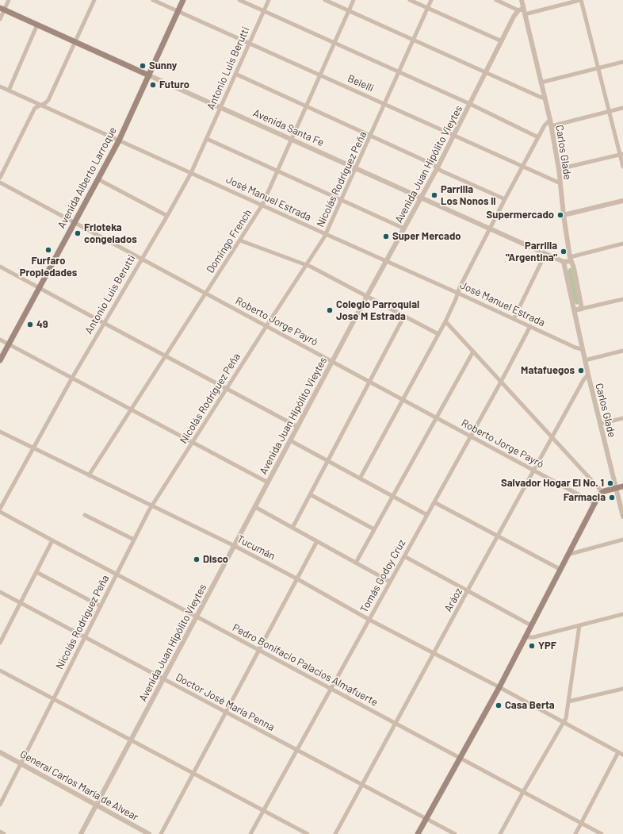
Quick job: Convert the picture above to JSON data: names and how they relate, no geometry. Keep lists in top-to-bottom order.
{
  "streets": {
    "main road": ["Avenida Santa Fe", "Avenida Alberto Larroque"],
    "street": [
      "Antonio Luis Berutti",
      "Belelli",
      "Carlos Glade",
      "Avenida Juan Hipólito Vieytes",
      "Nicolás Rodríguez Peña",
      "José Manuel Estrada",
      "Domingo French",
      "Roberto Jorge Payró",
      "Tucumán",
      "Tomás Godoy Cruz",
      "Aráoz",
      "Pedro Bonifacio Palacios Almafuerte",
      "Doctor José María Penna",
      "General Carlos María de Alvear"
    ]
  },
  "crossings": [
    ["Antonio Luis Berutti", "Belelli"],
    ["Antonio Luis Berutti", "Avenida Santa Fe"],
    ["Antonio Luis Berutti", "José Manuel Estrada"],
    ["Antonio Luis Berutti", "Roberto Jorge Payró"],
    ["Antonio Luis Berutti", "Tucumán"],
    ["Belelli", "Carlos Glade"],
    ["Belelli", "Avenida Juan Hipólito Vieytes"],
    ["Belelli", "Avenida Alberto Larroque"],
    ["Belelli", "Nicolás Rodríguez Peña"],
    ["Belelli", "Domingo French"],
    ["Avenida Santa Fe", "Carlos Glade"],
    ["Avenida Santa Fe", "Avenida Juan Hipólito Vieytes"],
    ["Avenida Santa Fe", "Avenida Alberto Larroque"],
    ["Avenida Santa Fe", "Nicolás Rodríguez Peña"],
    ["Avenida Santa Fe", "Domingo French"],
    ["Carlos Glade", "Avenida Juan Hipólito Vieytes"],
    ["Carlos Glade", "José Manuel Estrada"],
    ["Carlos Glade", "Aráoz"],
    ["Avenida Juan Hipólito Vieytes", "José Manuel Estrada"],
    ["Avenida Juan Hipólito Vieytes", "Roberto Jorge Payró"],
    ["Avenida Juan Hipólito Vieytes", "Tucumán"],
    ["Avenida Juan Hipólito Vieytes", "Pedro Bonifacio Palacios Almafuerte"],
    ["Avenida Juan Hipólito Vieytes", "Doctor José María Penna"],
    ["Avenida Juan Hipólito Vieytes", "General Carlos María de Alvear"],
    ["Avenida Alberto Larroque", "José Manuel Estrada"],
    ["Avenida Alberto Larroque", "Roberto Jorge Payró"],
    ["Nicolás Rodríguez Peña", "José Manuel Estrada"],
    ["Nicolás Rodríguez Peña", "Roberto Jorge Payró"],
    ["Nicolás Rodríguez Peña", "Tucumán"],
    ["Nicolás Rodríguez Peña", "Pedro Bonifacio Palacios Almafuerte"],
    ["Nicolás Rodríguez Peña", "Doctor José María Penna"],
    ["Nicolás Rodríguez Peña", "General Carlos María de Alvear"],
    ["José Manuel Estrada", "Domingo French"],
    ["José Manuel Estrada", "Tomás Godoy Cruz"],
    ["Domingo French", "Roberto Jorge Payró"],
    ["Domingo French", "Tucumán"],
    ["Roberto Jorge Payró", "Tomás Godoy Cruz"],
    ["Roberto Jorge Payró", "Aráoz"],
    ["Tucumán", "Tomás Godoy Cruz"],
    ["Tucumán", "Aráoz"],
    ["Tomás Godoy Cruz", "Pedro Bonifacio Palacios Almafuerte"],
    ["Tomás Godoy Cruz", "Doctor José María Penna"],
    ["Aráoz", "Pedro Bonifacio Palacios Almafuerte"],
    ["Aráoz", "Doctor José María Penna"]
  ],
  "places": [
    "Sunny",
    "Futuro",
    "Parrilla Los Nonos ll",
    "Supermercado",
    "Frioteka congelados",
    "Super Mercado",
    "Furfaro Propiedades",
    "Parrilla \"Argentina\"",
    "Colegio Parroquial Jose M Estrada",
    "49",
    "Matafuegos",
    "Salvador Hogar El No. 1",
    "Farmacia",
    "Disco",
    "YPF",
    "Casa Berta"
  ]
}
